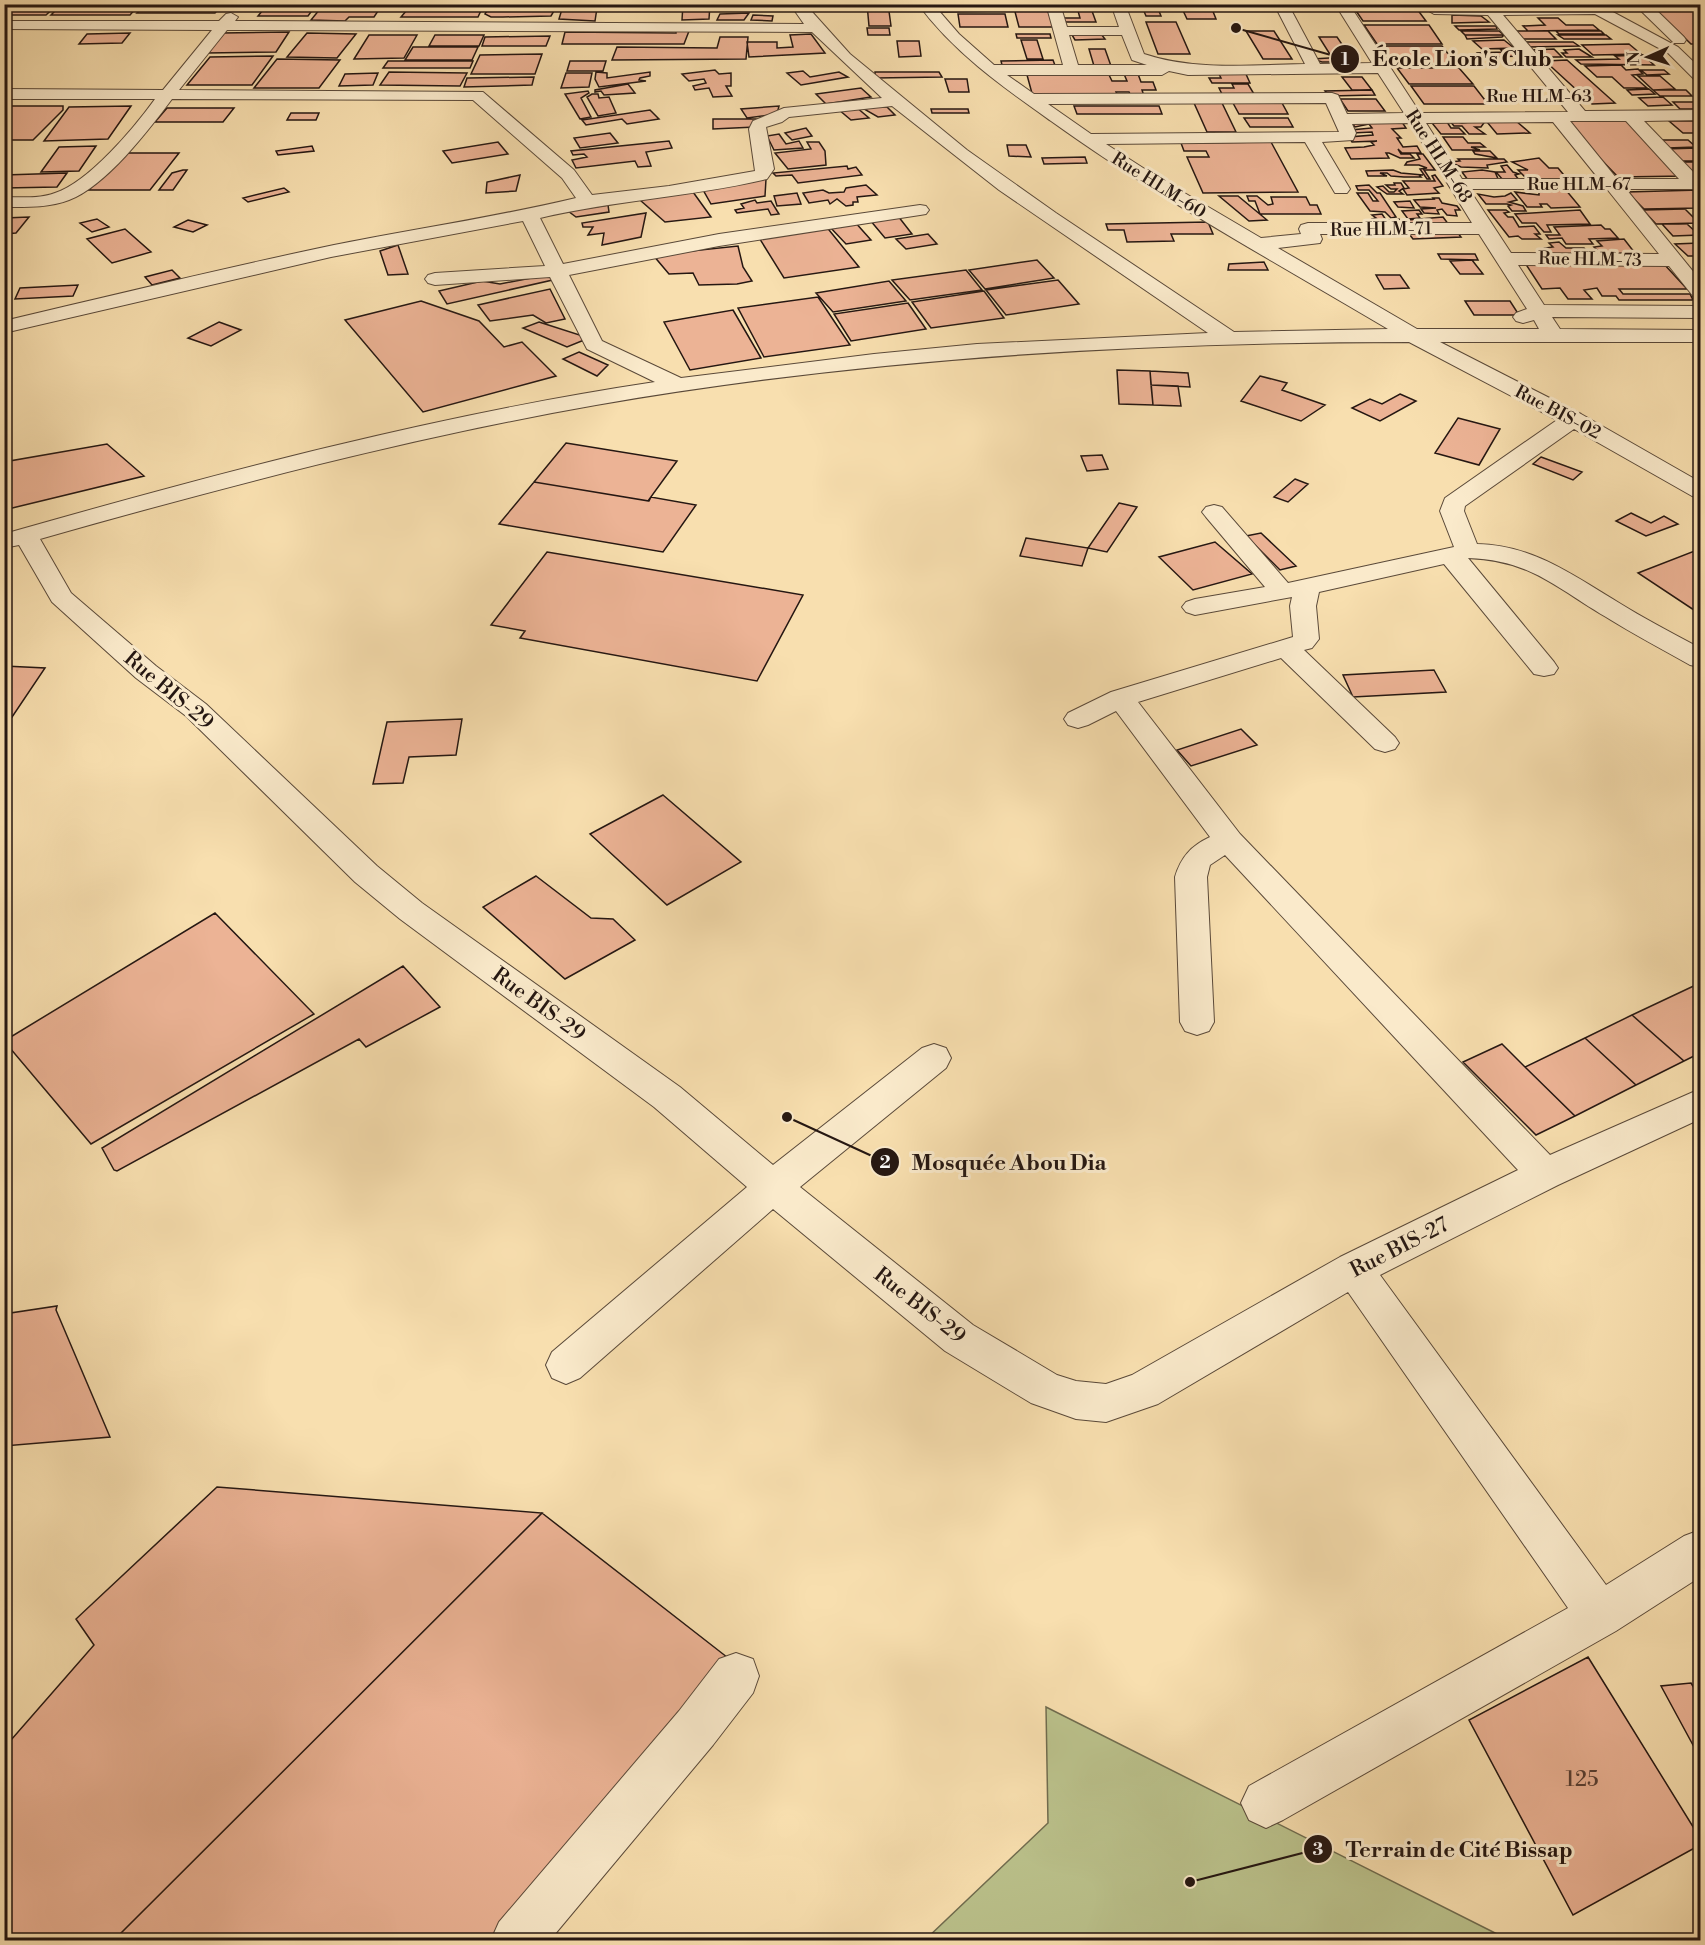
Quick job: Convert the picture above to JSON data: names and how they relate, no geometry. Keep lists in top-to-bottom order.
{
  "streets": {
    "street": [
      "Rue HLM-63",
      "Rue HLM-68",
      "Rue HLM-67",
      "Rue HLM-60",
      "Rue HLM-71",
      "Rue HLM-73",
      "Rue BIS-02",
      "Rue BIS-29",
      "Rue BIS-27"
    ]
  },
  "crossings": [
    ["Rue HLM-63", "Rue HLM-68"],
    ["Rue HLM-68", "Rue HLM-67"],
    ["Rue HLM-68", "Rue HLM-71"],
    ["Rue HLM-68", "Rue HLM-73"],
    ["Rue HLM-60", "Rue HLM-71"],
    ["Rue HLM-60", "Rue BIS-02"],
    ["Rue BIS-29", "Rue BIS-27"]
  ],
  "places": ["École Lion's Club", "Mosquée Abou Dia", "Terrain de Cité Bissap"],
  "house_numbers": ["125"],
  "north": "left"
}
